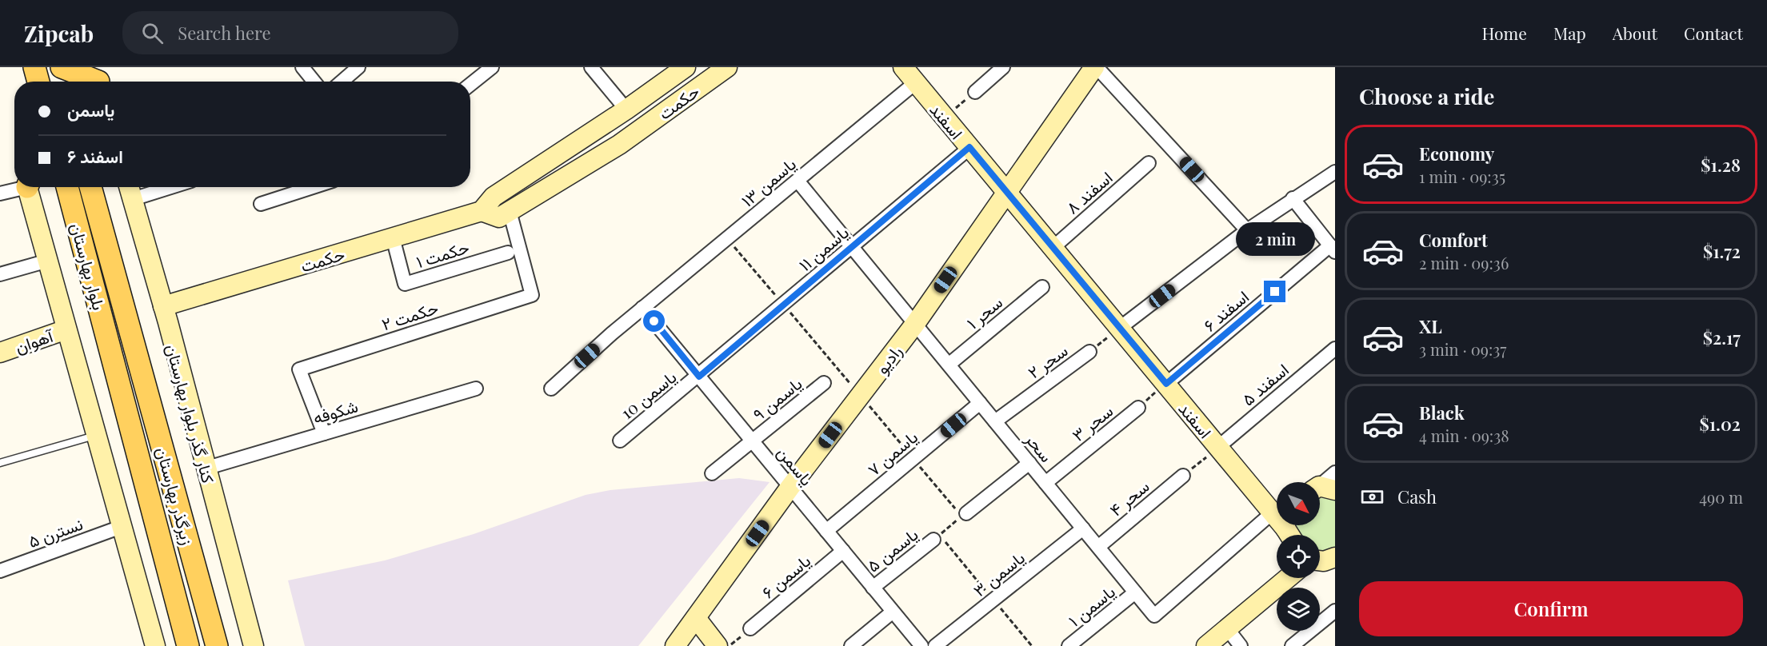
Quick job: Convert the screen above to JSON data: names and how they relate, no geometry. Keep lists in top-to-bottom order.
{
  "streets": {
    "main road": ["بلوار بهارستان", "زیرگذر بهارستان"],
    "street": [
      "حکمت",
      "اسفند",
      "یاسمن ۱۳",
      "اسفند ۸",
      "یاسمن ۱۱",
      "حکمت ۱",
      "اسفند ۶",
      "سحر ۱",
      "حکمت ۲",
      "آهوان",
      "رادیو",
      "سحر ۲",
      "اسفند ۵",
      "یاسمن 10",
      "یاسمن ۹",
      "شکوفه",
      "کنار گذر بلوار بهارستان",
      "سحر ۳",
      "سحر",
      "یاسمن ۷",
      "یاسمن",
      "سحر ۴",
      "نسترن ۵",
      "یاسمن ۵",
      "یاسمن ۳",
      "یاسمن ۶",
      "یاسمن ۱"
    ]
  },
  "crossings": [
    ["حکمت", "حکمت ۱"],
    ["حکمت", "حکمت ۲"],
    ["حکمت", "کنار گذر بلوار بهارستان"],
    ["اسفند", "یاسمن ۱۳"],
    ["اسفند", "اسفند ۸"],
    ["اسفند", "یاسمن ۱۱"],
    ["اسفند", "اسفند ۶"],
    ["اسفند", "رادیو"],
    ["اسفند", "سحر ۲"],
    ["اسفند", "اسفند ۵"],
    ["یاسمن ۱۳", "سحر"],
    ["یاسمن ۱۳", "یاسمن"],
    ["یاسمن ۱۱", "یاسمن 10"],
    ["یاسمن ۱۱", "سحر"],
    ["یاسمن ۱۱", "یاسمن"],
    ["بلوار بهارستان", "زیرگذر بهارستان"],
    ["سحر ۱", "سحر"],
    ["حکمت ۲", "شکوفه"],
    ["رادیو", "سحر"],
    ["رادیو", "یاسمن"],
    ["سحر ۲", "سحر"],
    ["یاسمن 10", "یاسمن"],
    ["یاسمن ۹", "یاسمن"],
    ["شکوفه", "کنار گذر بلوار بهارستان"],
    ["سحر ۳", "سحر"],
    ["سحر", "یاسمن ۷"],
    ["سحر", "سحر ۴"],
    ["سحر", "یاسمن ۳"],
    ["سحر", "یاسمن ۱"],
    ["یاسمن ۷", "یاسمن"],
    ["یاسمن", "یاسمن ۵"],
    ["یاسمن", "یاسمن ۶"]
  ],
  "north": "bottom right",
  "page": {
    "header": "Zipcab",
    "search": "Search here",
    "nav": [
      "Home",
      "Map",
      "About",
      "Contact"
    ],
    "heading": "Choose a ride",
    "banner": ["یاسمن", "اسفند ۶"],
    "list": [
      {
        "name": "Economy",
        "note": "1 min · 09:35",
        "value": "$1.28"
      },
      {
        "name": "Comfort",
        "note": "2 min · 09:36",
        "value": "$1.72"
      },
      {
        "name": "XL",
        "note": "3 min · 09:37",
        "value": "$2.17"
      },
      {
        "name": "Black",
        "note": "4 min · 09:38",
        "value": "$1.02"
      }
    ],
    "bubble": "2 min",
    "pay": ["Cash", "490 m"],
    "buttons": "Confirm"
  }
}
